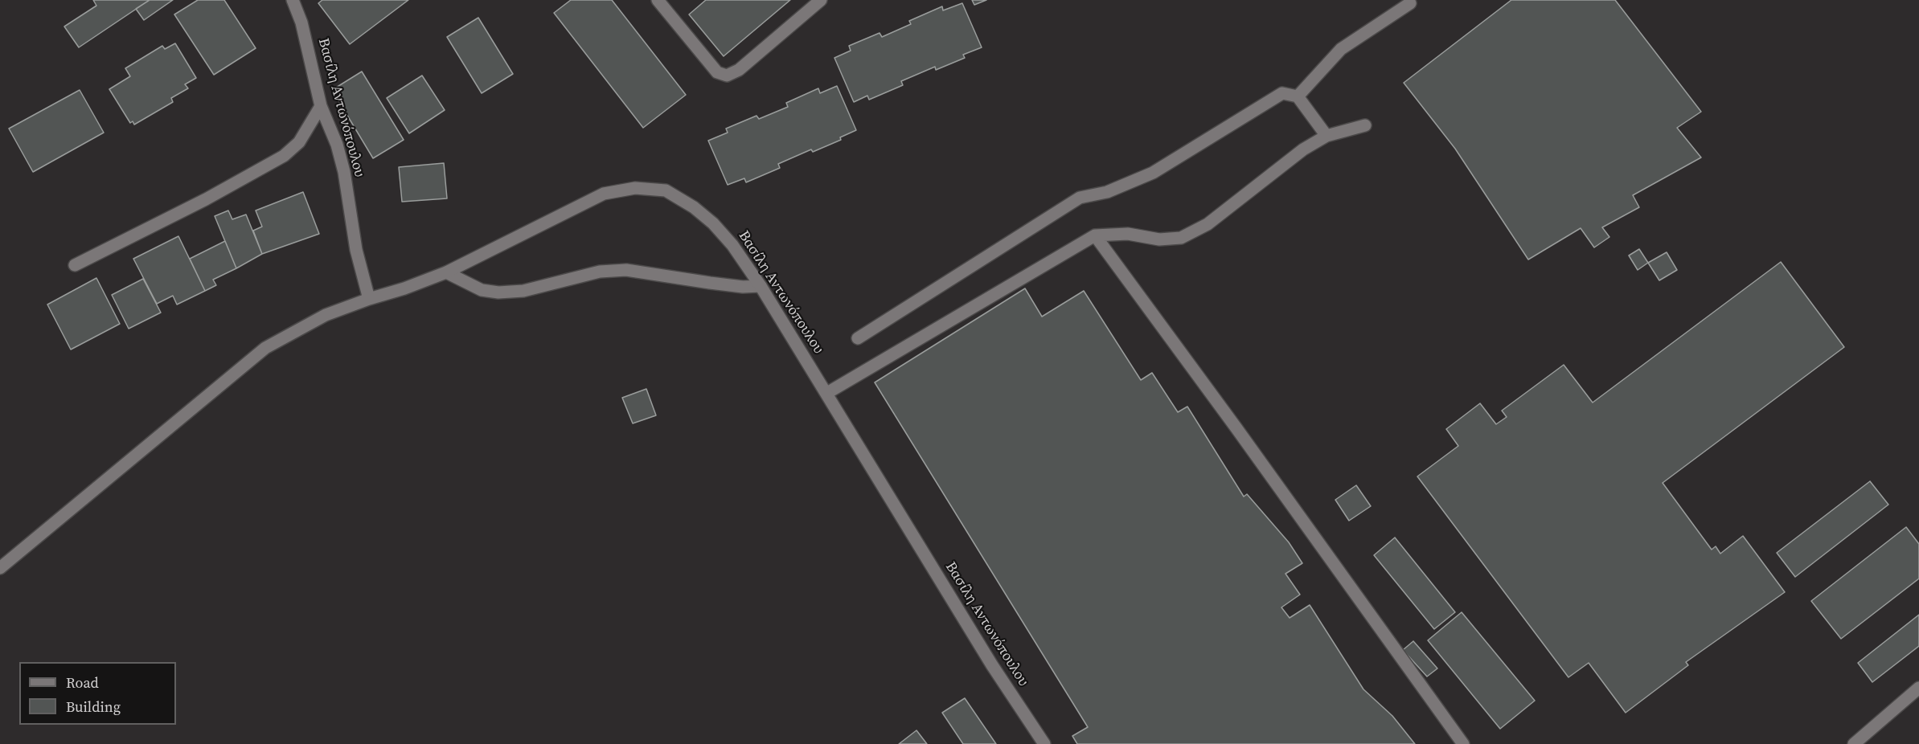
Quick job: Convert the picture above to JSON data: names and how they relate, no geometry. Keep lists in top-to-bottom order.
{
  "streets": {
    "street": ["Βασίλη Αντωνόπουλου"]
  },
  "legend": ["Road", "Building"]
}
